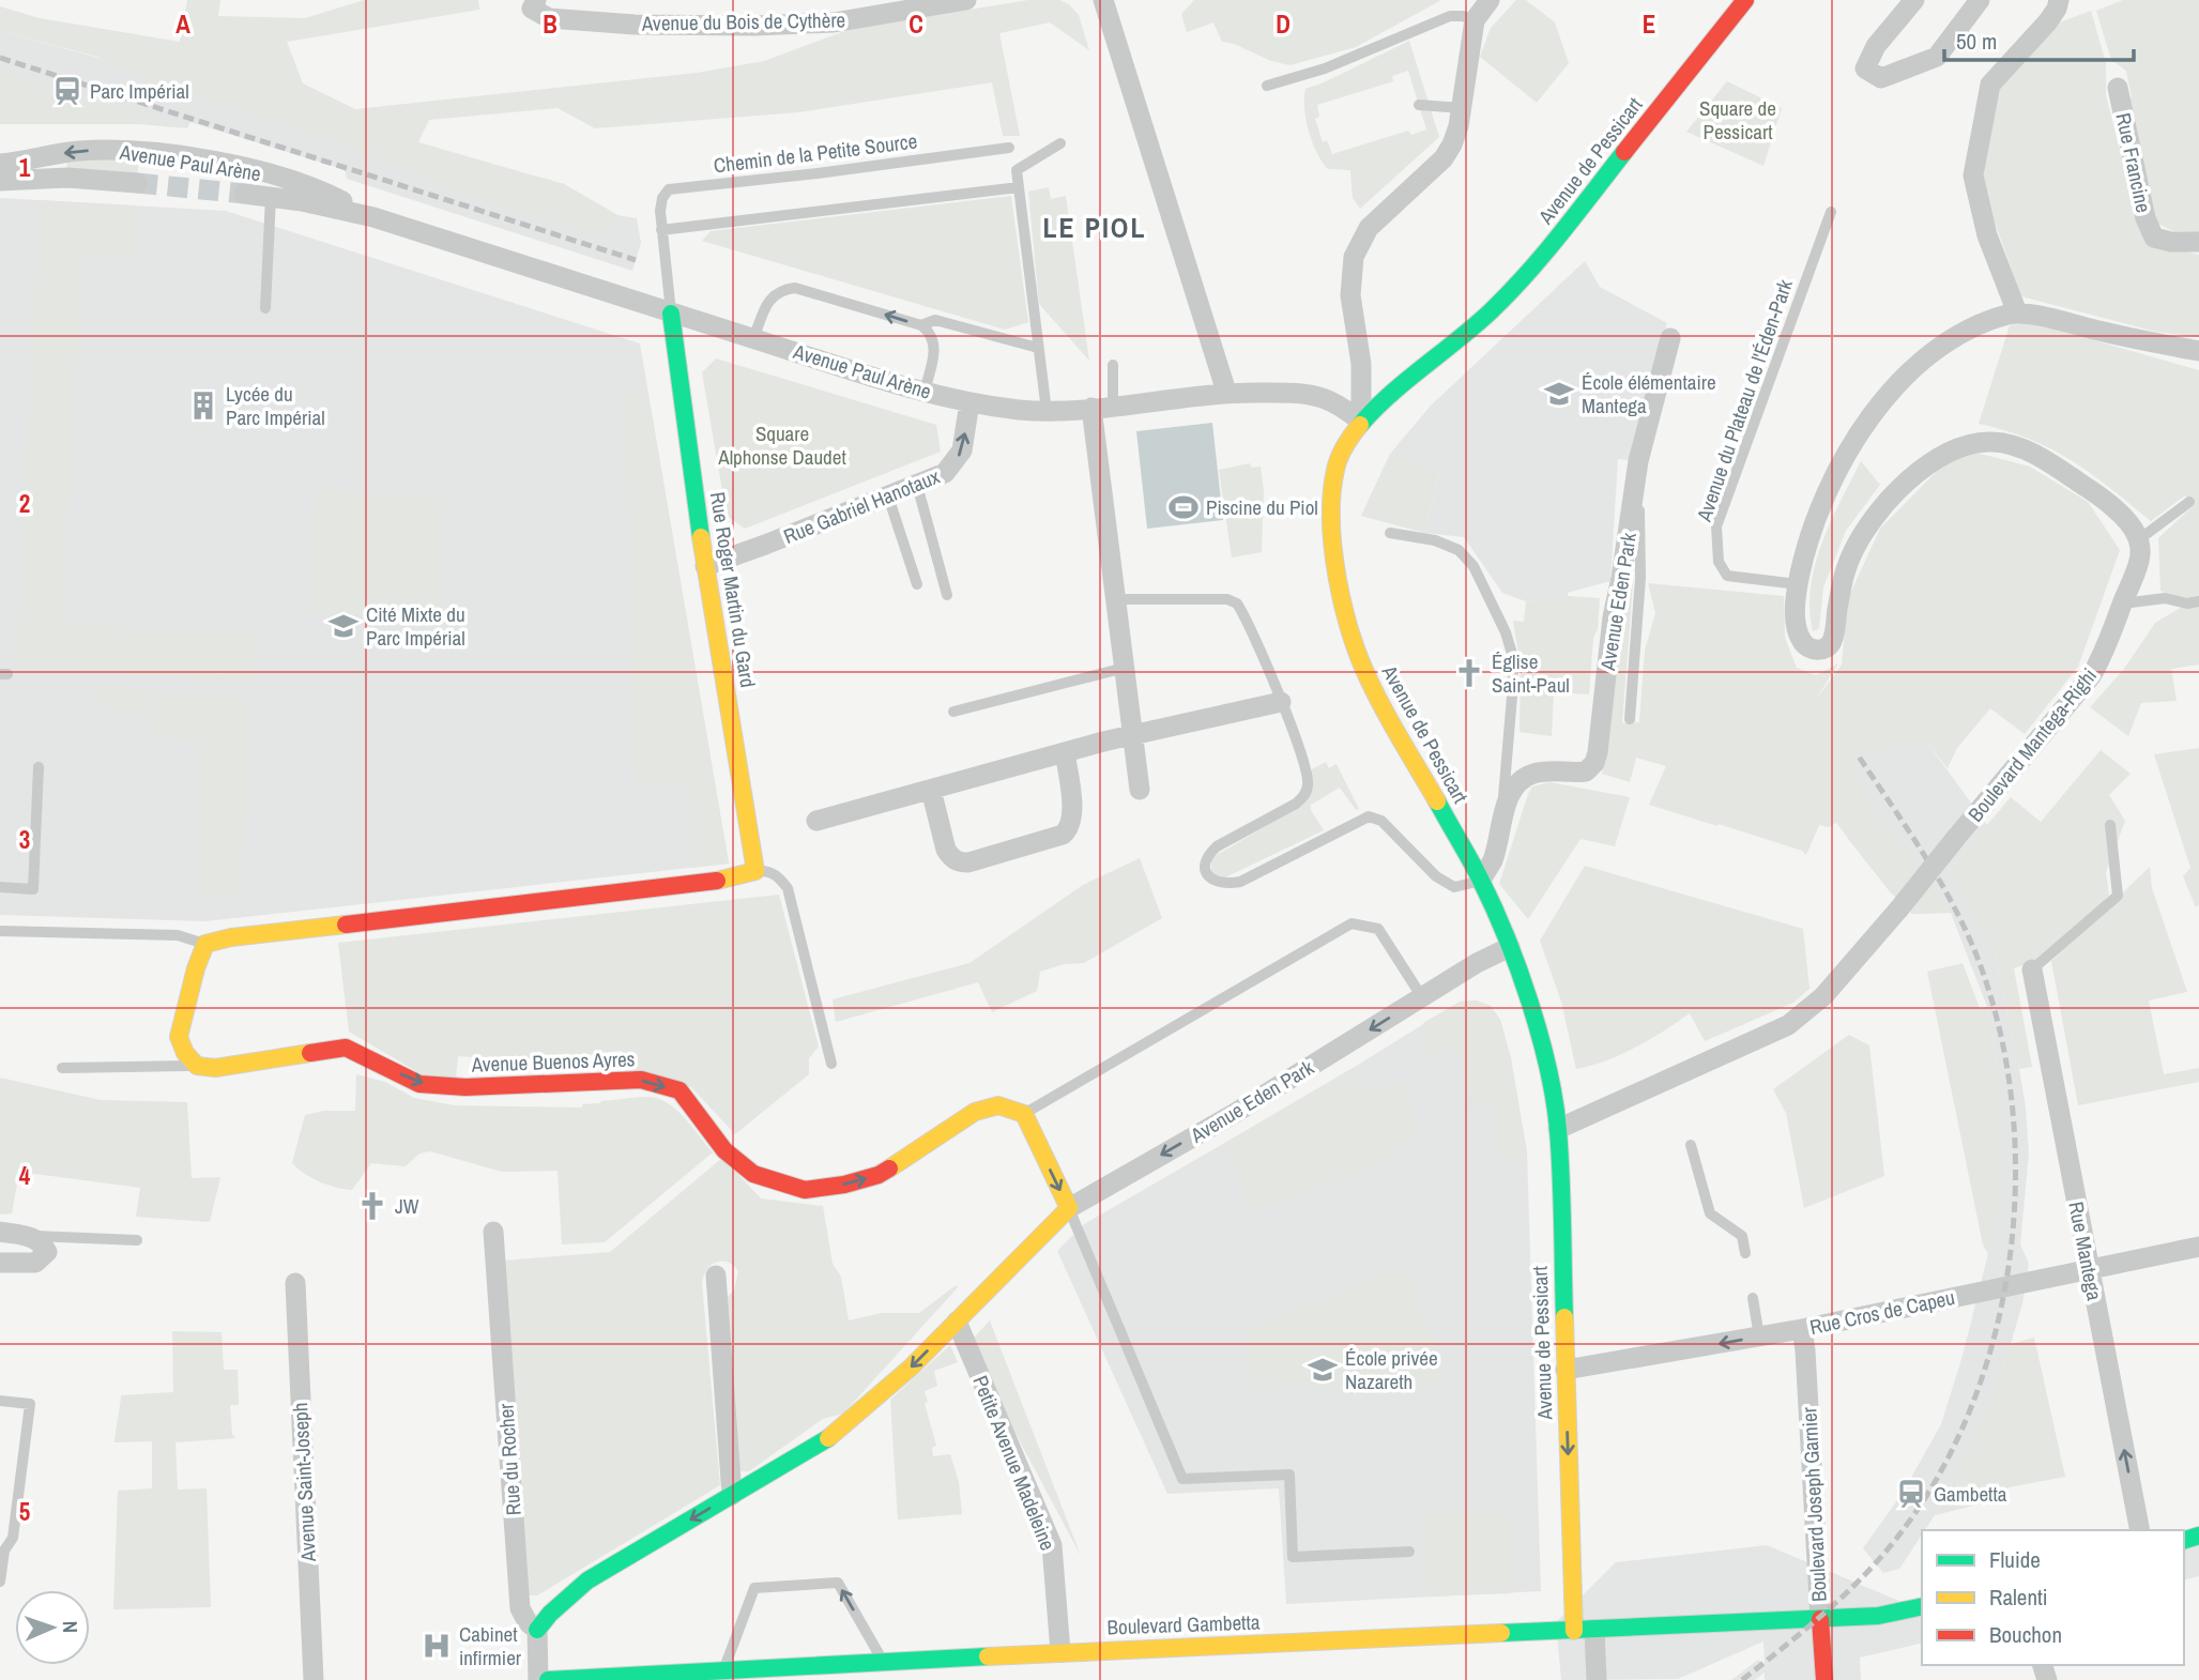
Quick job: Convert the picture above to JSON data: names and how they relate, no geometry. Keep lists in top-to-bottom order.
{
  "streets": {
    "street": [
      "Avenue du Bois de Cythère",
      "Avenue de Pessicart",
      "Avenue Paul Arène",
      "Rue Francine",
      "Rue Gabriel Hanotaux",
      "Rue Roger Martin du Gard",
      "Avenue Eden Park",
      "Boulevard Mantega-Righi",
      "Avenue Buenos Ayres",
      "Rue Mantega",
      "Rue Cros de Capeu",
      "Rue du Rocher",
      "Petite Avenue Madeleine",
      "Avenue Saint-Joseph",
      "Boulevard Joseph Garnier",
      "Boulevard Gambetta"
    ],
    "lane": ["Chemin de la Petite Source", "Avenue du Plateau de l'Éden-Park"]
  },
  "crossings": [
    ["Chemin de la Petite Source", "Avenue Paul Arène"],
    ["Chemin de la Petite Source", "Rue Roger Martin du Gard"],
    ["Avenue de Pessicart", "Avenue Paul Arène"],
    ["Avenue de Pessicart", "Avenue Eden Park"],
    ["Avenue de Pessicart", "Boulevard Mantega-Righi"],
    ["Avenue de Pessicart", "Rue Cros de Capeu"],
    ["Avenue de Pessicart", "Boulevard Gambetta"],
    ["Avenue Paul Arène", "Rue Gabriel Hanotaux"],
    ["Avenue Paul Arène", "Rue Roger Martin du Gard"],
    ["Rue Gabriel Hanotaux", "Rue Roger Martin du Gard"],
    ["Rue Mantega", "Rue Cros de Capeu"],
    ["Rue Cros de Capeu", "Boulevard Joseph Garnier"],
    ["Petite Avenue Madeleine", "Boulevard Gambetta"],
    ["Boulevard Joseph Garnier", "Boulevard Gambetta"]
  ],
  "one_way": ["Avenue Eden Park", "Avenue Buenos Ayres", "Rue Mantega"],
  "districts": ["LE PIOL"],
  "parks": ["Square de Pessicart", "Square Alphonse Daudet"],
  "places": {
    "station": ["Parc Impérial", "Gambetta"],
    "school or university": ["École élémentaire Mantega", "Cité Mixte du Parc Impérial", "École privée Nazareth"],
    "building": ["Lycée du Parc Impérial"],
    "sports": ["Piscine du Piol"],
    "church": ["Église Saint-Paul", "JW"],
    "hospital": ["Cabinet infirmier"]
  },
  "legend": ["Fluide", "Ralenti", "Bouchon"],
  "scale_bar": "50 m",
  "north": "right",
  "grid": {
    "columns": [
      "A",
      "B",
      "C",
      "D",
      "E"
    ],
    "rows": [
      "1",
      "2",
      "3",
      "4",
      "5"
    ]
  }
}
